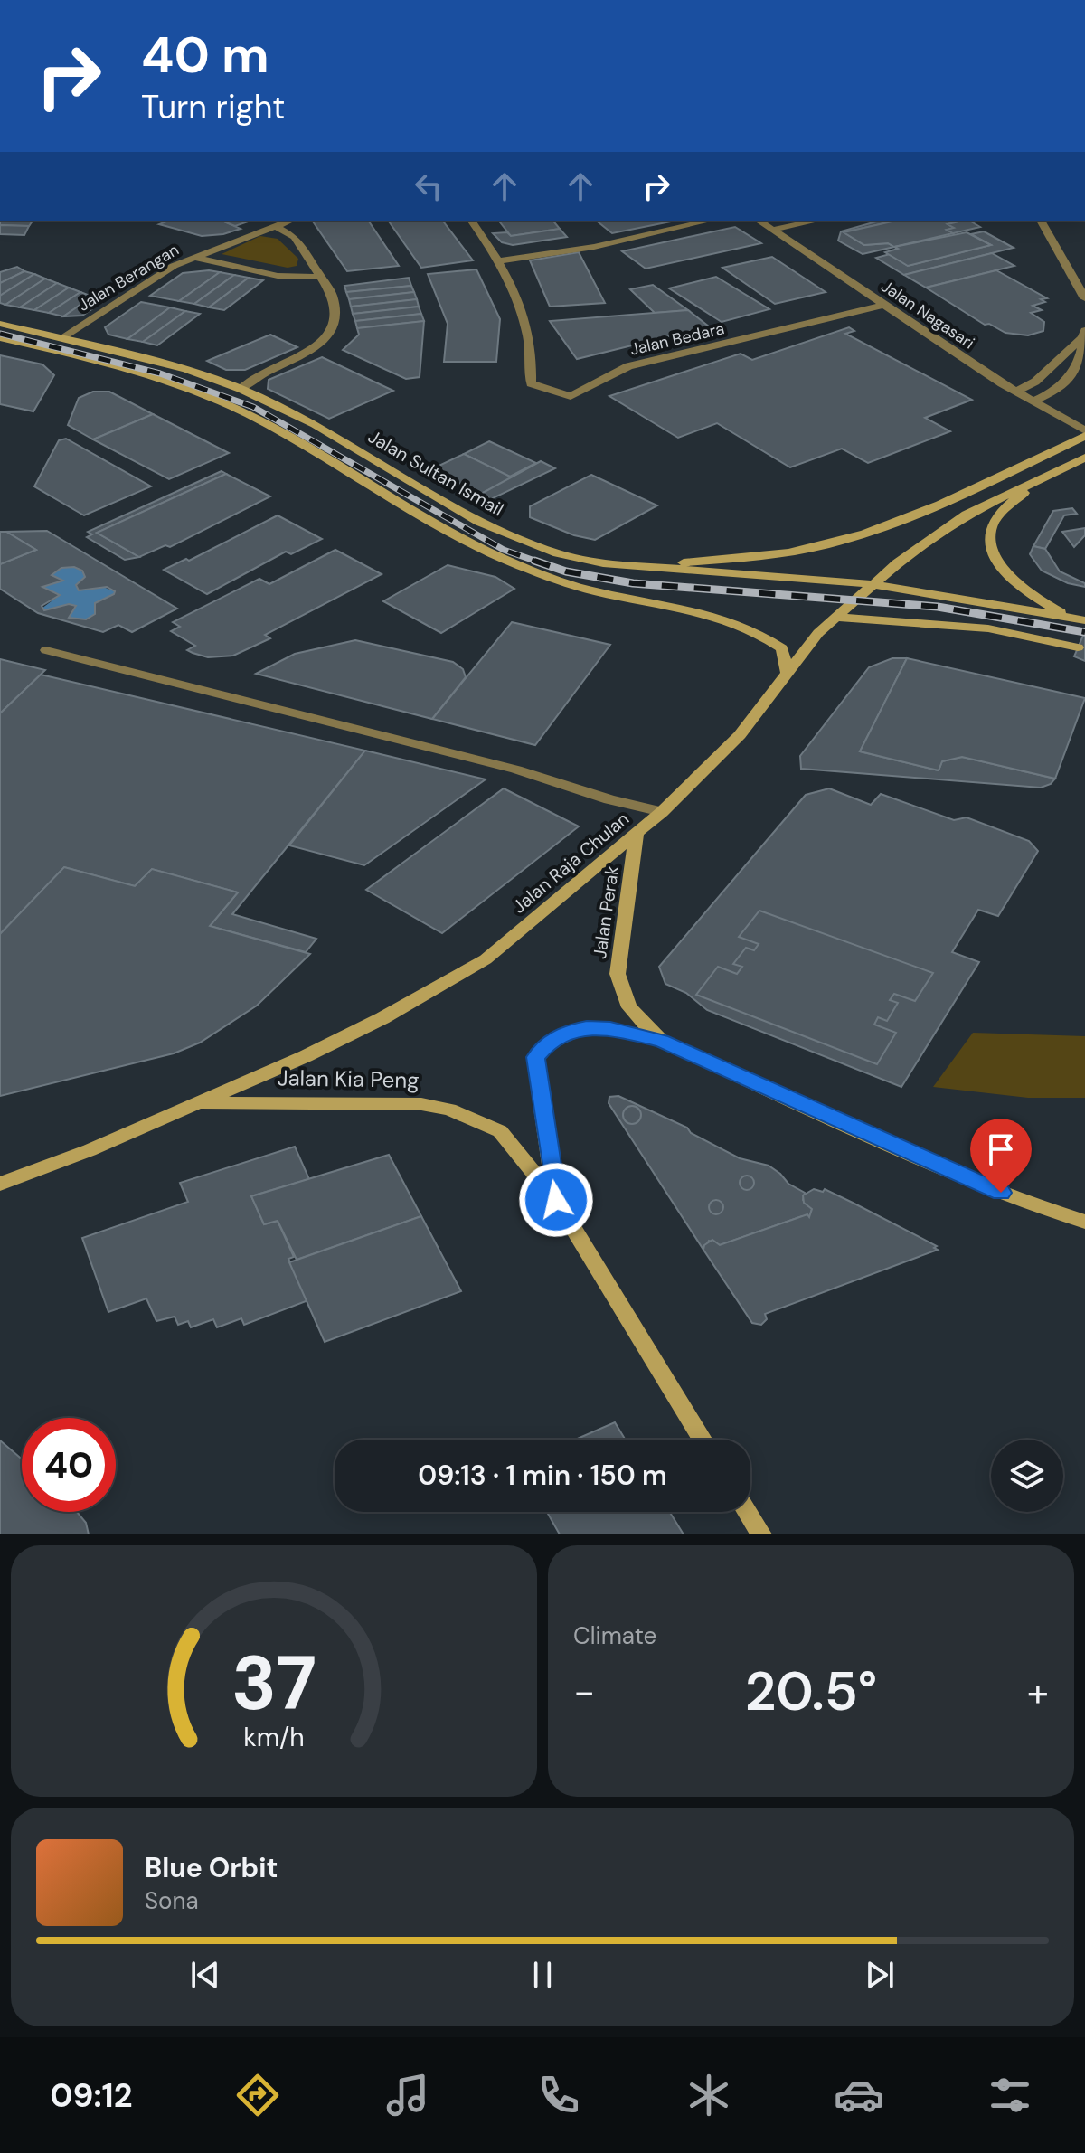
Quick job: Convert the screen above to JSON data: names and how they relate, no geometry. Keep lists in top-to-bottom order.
{
  "streets": {
    "main road": [
      "Jalan Sultan Ismail",
      "Jalan Raja Chulan",
      "Jalan Perak",
      "Jalan Kia Peng"
    ],
    "street": ["Jalan Berangan", "Jalan Nagasari", "Jalan Bedara"]
  },
  "crossings": [
    ["Jalan Berangan", "Jalan Sultan Ismail"],
    ["Jalan Nagasari", "Jalan Bedara"],
    ["Jalan Sultan Ismail", "Jalan Raja Chulan"],
    ["Jalan Raja Chulan", "Jalan Perak"],
    ["Jalan Raja Chulan", "Jalan Kia Peng"]
  ],
  "page": {
    "turn": ["40 m", "Turn right"],
    "limit": "40",
    "trip": "09:13 · 1 min · 150 m",
    "tile": "Climate",
    "heat": ["−", "20.5°", "+"],
    "song": ["Blue Orbit", "Sona"],
    "tabs": "09:12",
    "gauge": ["37", "km/h"]
  }
}
